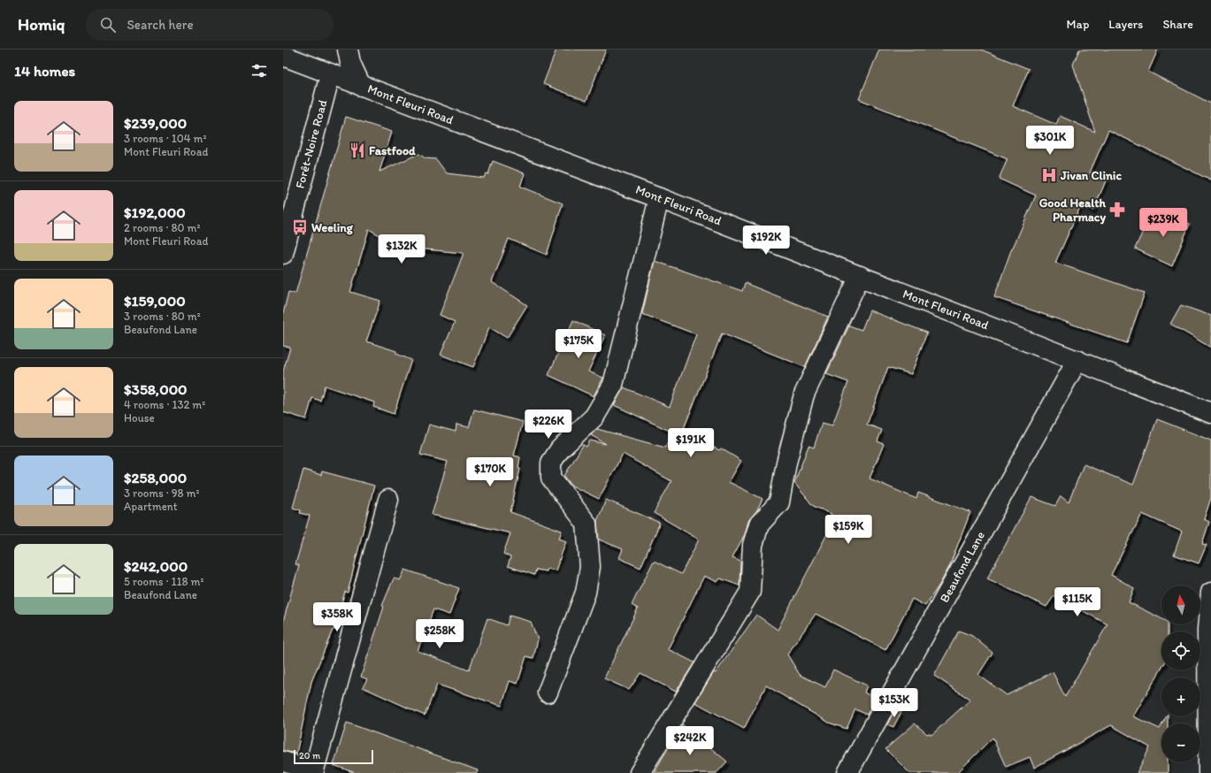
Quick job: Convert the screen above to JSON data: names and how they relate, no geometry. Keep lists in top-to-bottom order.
{
  "streets": {
    "street": ["Mont Fleuri Road", "Forêt-Noire Road", "Beaufond Lane"]
  },
  "crossings": [
    ["Mont Fleuri Road", "Forêt-Noire Road"],
    ["Mont Fleuri Road", "Beaufond Lane"]
  ],
  "places": {
    "restaurant": ["Fastfood"],
    "hospital": ["Jivan Clinic"],
    "pharmacy": ["Good Health Pharmacy"],
    "bus stop": ["Weeling"]
  },
  "scale_bar": "20 m",
  "north": "top",
  "page": {
    "header": "Homiq",
    "search": "Search here",
    "nav": ["Map", "Layers", "Share"],
    "heading": "14 homes",
    "list": [
      {
        "name": "$239,000",
        "note": "3 rooms · 104 m² · Mont Fleuri Road"
      },
      {
        "name": "$192,000",
        "note": "2 rooms · 80 m² · Mont Fleuri Road"
      },
      {
        "name": "$159,000",
        "note": "3 rooms · 80 m² · Beaufond Lane"
      },
      {
        "name": "$358,000",
        "note": "4 rooms · 132 m² · House"
      },
      {
        "name": "$258,000",
        "note": "3 rooms · 98 m² · Apartment"
      },
      {
        "name": "$242,000",
        "note": "5 rooms · 118 m² · Beaufond Lane"
      }
    ],
    "price": [
      "$301K",
      "$239K",
      "$192K",
      "$132K",
      "$175K",
      "$226K",
      "$191K",
      "$170K",
      "$159K",
      "$115K",
      "$358K",
      "$258K",
      "$153K",
      "$242K"
    ],
    "map_buttons": ["+", "−"],
    "scale": "20 m"
  }
}
